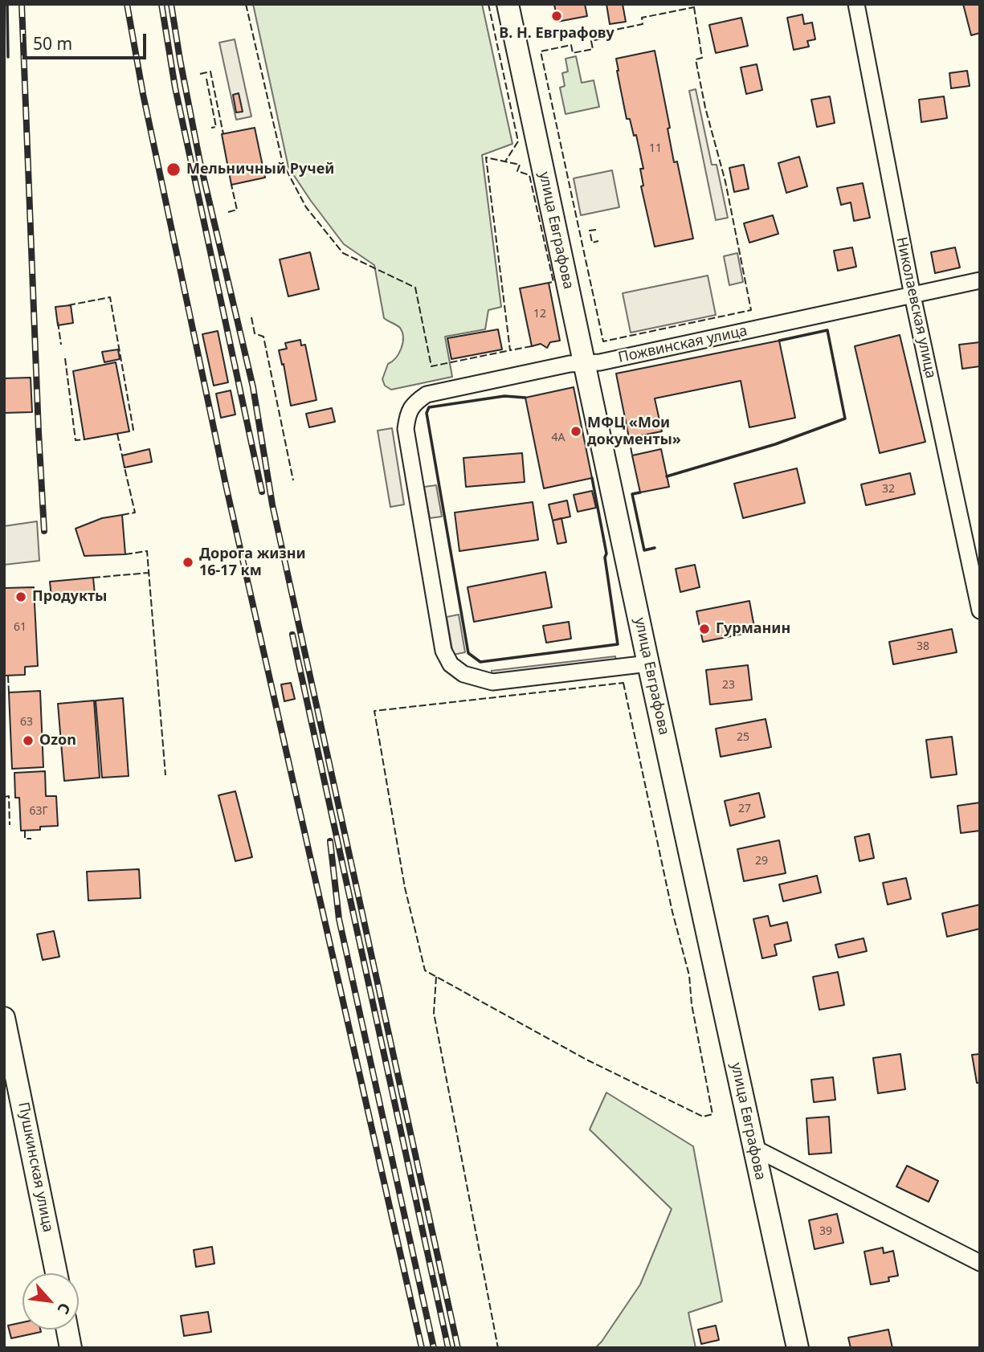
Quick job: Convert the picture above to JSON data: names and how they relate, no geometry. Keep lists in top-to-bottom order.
{
  "streets": {
    "street": [
      "улица Евграфова",
      "Николаевская улица",
      "Пожвинская улица",
      "Пушкинская улица"
    ]
  },
  "crossings": [
    ["улица Евграфова", "Пожвинская улица"],
    ["Николаевская улица", "Пожвинская улица"]
  ],
  "places": [
    "В. Н. Евграфову",
    "Мельничный Ручей",
    "МФЦ «Мои документы»",
    "Дорога жизни 16-17 км",
    "Продукты",
    "Гурманин",
    "Ozon"
  ],
  "house_numbers": [
    "11",
    "12",
    "4А",
    "32",
    "61",
    "38",
    "23",
    "63",
    "25",
    "27",
    "63Г",
    "29",
    "39"
  ],
  "scale_bar": "50 m",
  "north": "bottom right"
}
